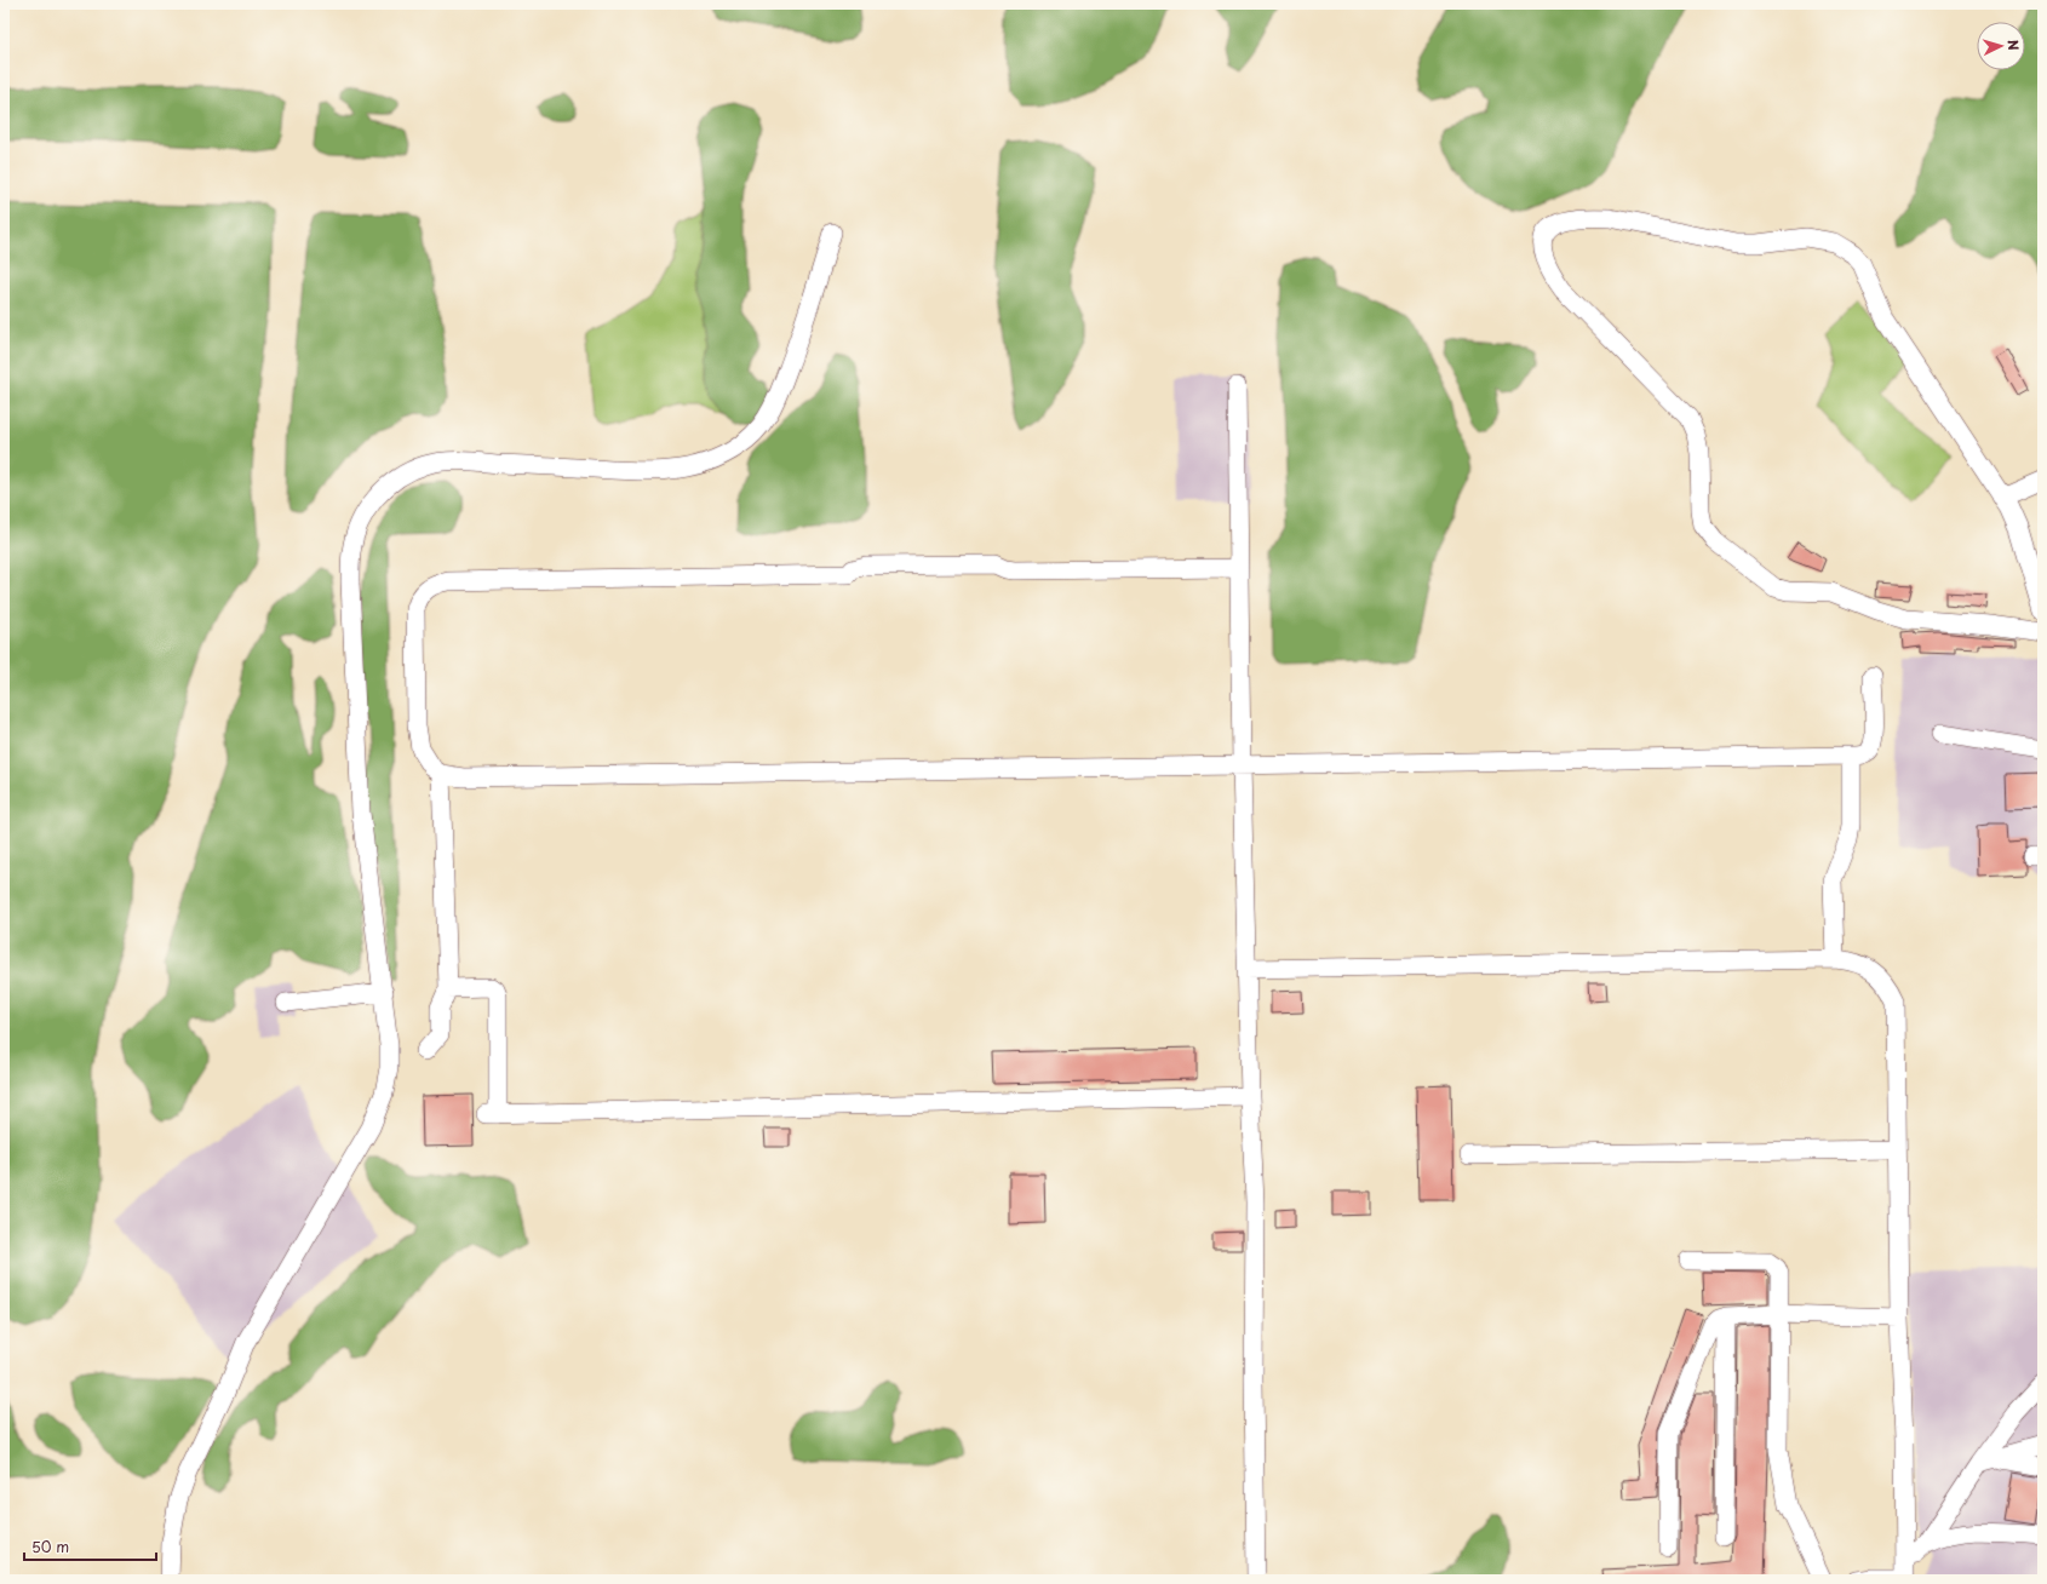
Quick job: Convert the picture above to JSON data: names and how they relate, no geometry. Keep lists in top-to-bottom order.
{
  "scale_bar": "50 m",
  "north": "right"
}
